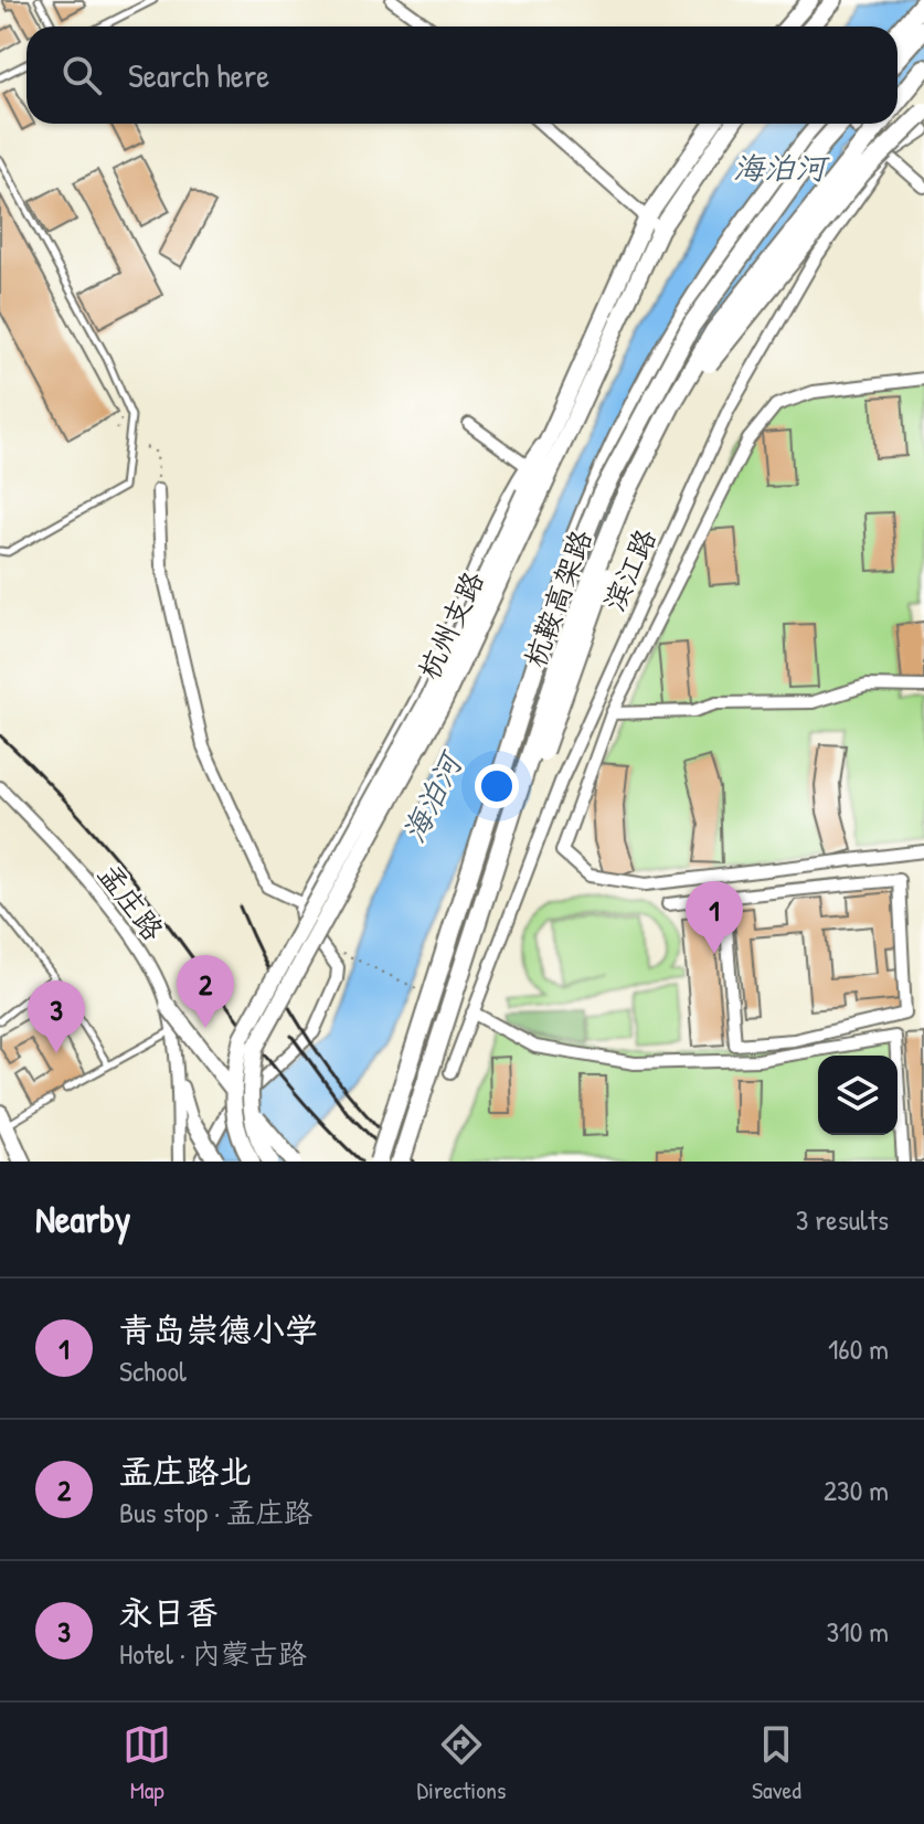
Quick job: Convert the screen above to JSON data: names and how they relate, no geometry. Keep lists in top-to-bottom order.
{
  "streets": {
    "highway": ["杭鞍高架路"],
    "main road": ["杭州支路"],
    "street": ["滨江路", "孟庄路"]
  },
  "water": ["海泊河"],
  "page": {
    "search": "Search here",
    "pins": ["1", "2", "3"],
    "heading": ["Nearby", "3 results"],
    "list": [
      {
        "mark": "1",
        "name": "青岛崇德小学",
        "note": "School",
        "value": "160 m"
      },
      {
        "mark": "2",
        "name": "孟庄路北",
        "note": "Bus stop · 孟庄路",
        "value": "230 m"
      },
      {
        "mark": "3",
        "name": "永日香",
        "note": "Hotel · 内蒙古路",
        "value": "310 m"
      }
    ],
    "nav": ["Map", "Directions", "Saved"]
  }
}
